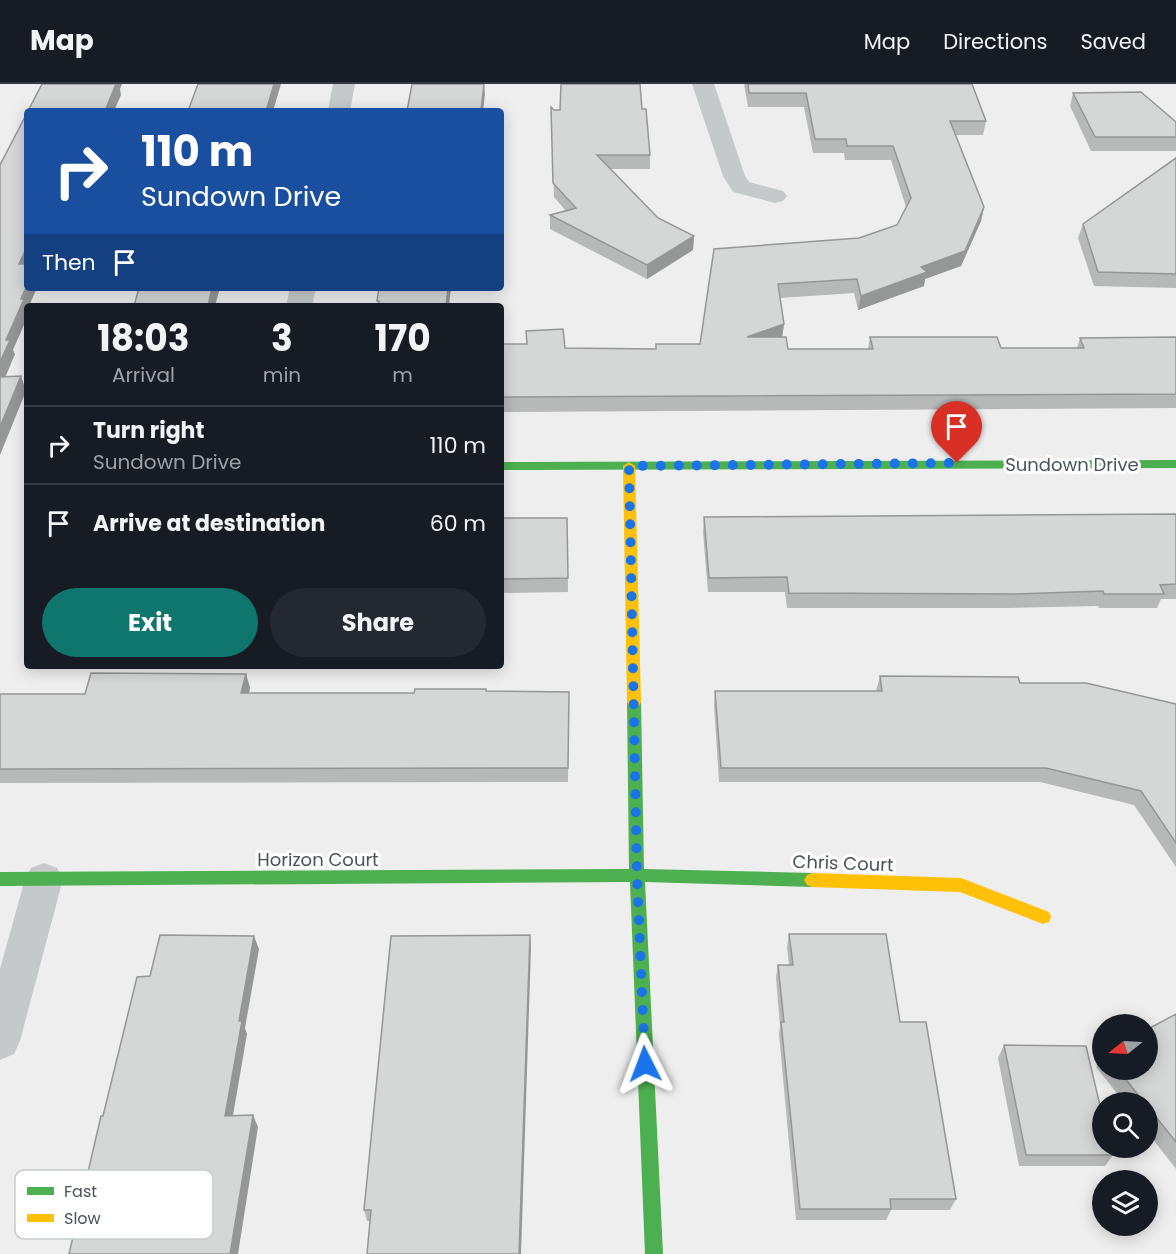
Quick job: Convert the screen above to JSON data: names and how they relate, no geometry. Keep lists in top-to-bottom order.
{
  "streets": {
    "street": ["Sundown Drive", "Horizon Court", "Chris Court"]
  },
  "crossings": [
    ["Horizon Court", "Chris Court"]
  ],
  "legend": ["Fast", "Slow"],
  "north": "left",
  "page": {
    "header": "Map",
    "nav": ["Map", "Directions", "Saved"],
    "turn": ["110 m", "Sundown Drive"],
    "then": "Then",
    "eta": [
      "18:03",
      "Arrival",
      "3",
      "min",
      "170",
      "m"
    ],
    "list": [
      {
        "name": "Turn right",
        "note": "Sundown Drive",
        "value": "110 m"
      },
      {
        "name": "Arrive at destination",
        "value": "60 m"
      }
    ],
    "buttons": ["Exit", "Share"]
  }
}
